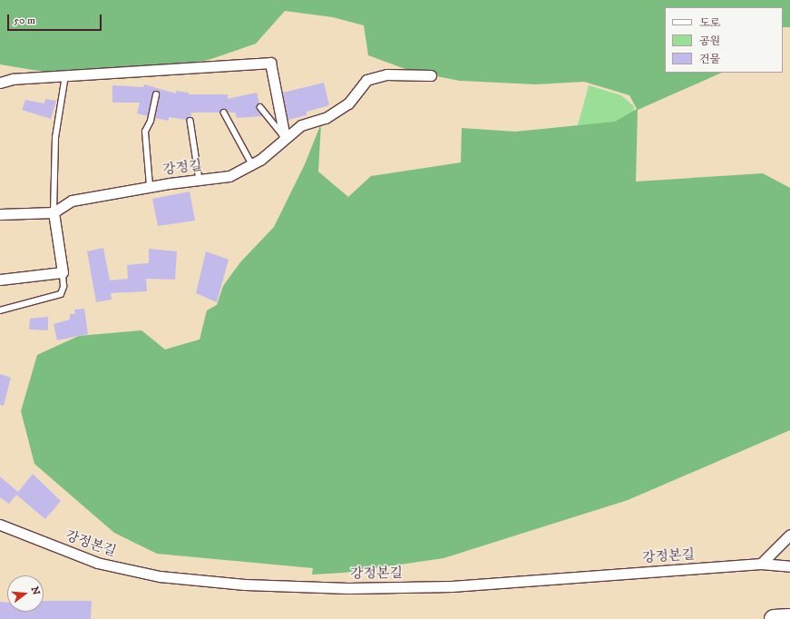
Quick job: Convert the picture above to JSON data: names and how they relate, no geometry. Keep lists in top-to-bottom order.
{
  "streets": {
    "street": ["강정길", "강정본길"]
  },
  "legend": ["도로", "공원", "건물"],
  "scale_bar": "50 m",
  "north": "right"
}
